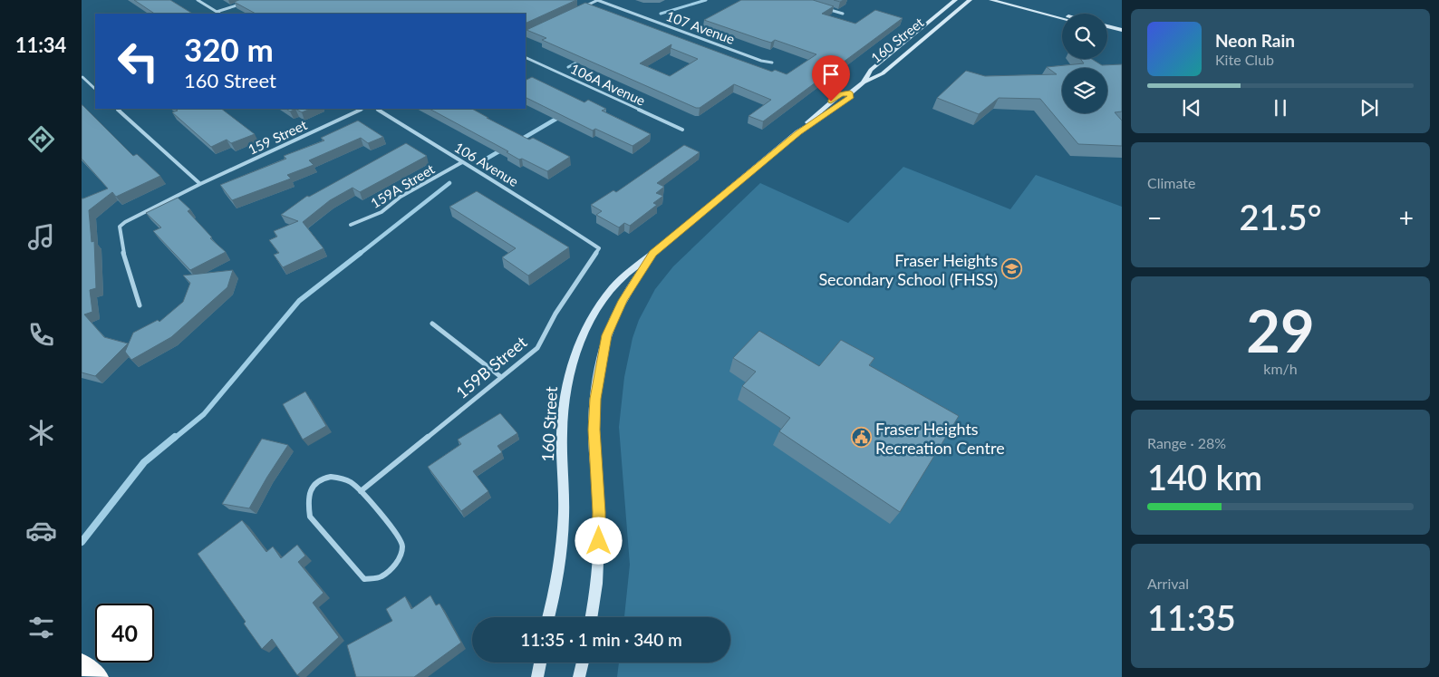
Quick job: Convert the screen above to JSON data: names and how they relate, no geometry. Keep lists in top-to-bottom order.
{
  "streets": {
    "street": [
      "107 Avenue",
      "160 Street",
      "106A Avenue",
      "159 Street",
      "106 Avenue",
      "159A Street",
      "159B Street"
    ]
  },
  "crossings": [
    ["106 Avenue", "159A Street"],
    ["106 Avenue", "159B Street"]
  ],
  "places": {
    "school or university": ["Fraser Heights Secondary School (FHSS)"],
    "public building": ["Fraser Heights Recreation Centre"]
  },
  "page": {
    "tabs": "11:34",
    "turn": ["320 m", "160 Street"],
    "song": ["Neon Rain", "Kite Club"],
    "tile": [
      "Climate",
      ["29", "km/h"],
      ["Range · 28%", "140 km"],
      ["Arrival", "11:35"]
    ],
    "heat": ["−", "21.5°", "+"],
    "limit": "40",
    "trip": "11:35 · 1 min · 340 m"
  }
}
